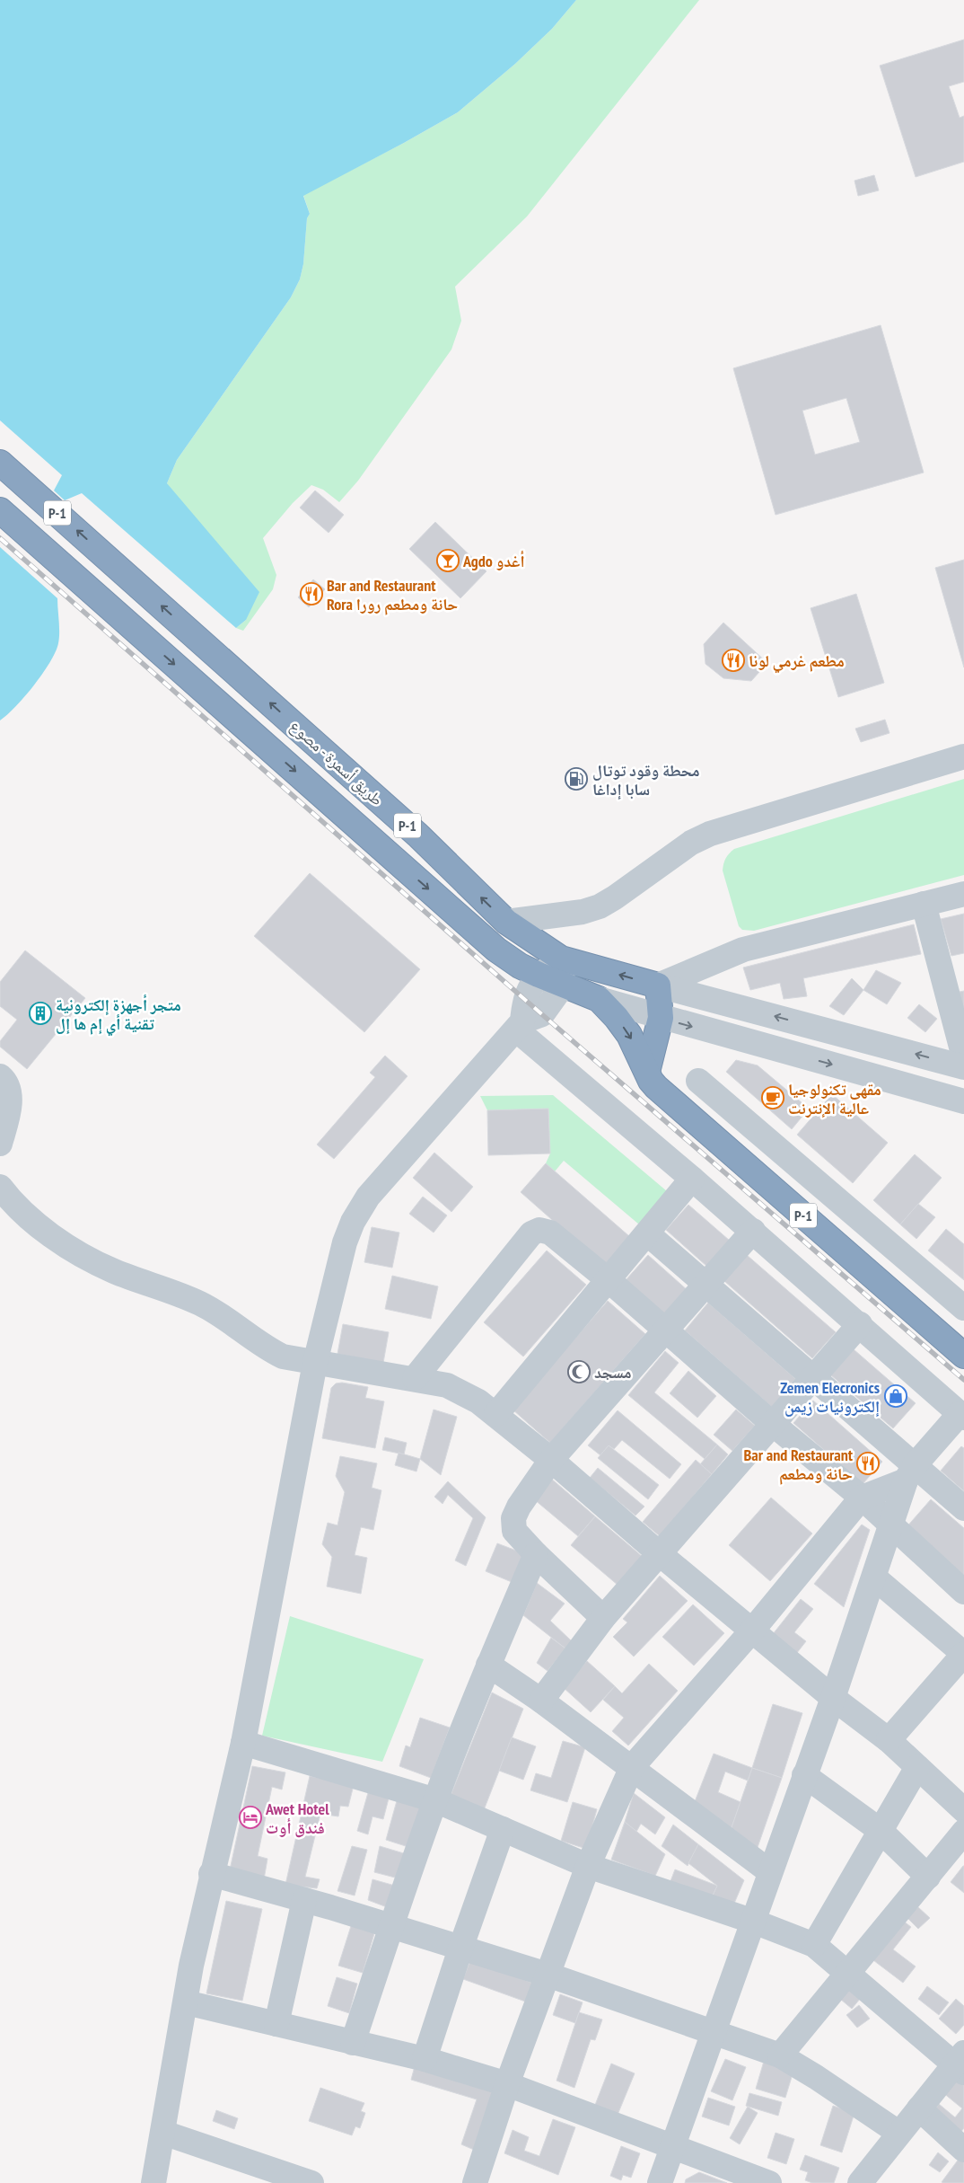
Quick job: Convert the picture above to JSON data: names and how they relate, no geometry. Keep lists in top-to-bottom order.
{
  "streets": {
    "highway": ["P-1", "طريق أسمرة - مصوع"]
  },
  "places": {
    "bar": ["Agdo أغدو"],
    "restaurant": ["Bar and Restaurant Rora حانة ومطعم رورا", "مطعم غرمي لونا", "Bar and Restaurant حانة ومطعم"],
    "fuel station": ["محطة وقود توتال سابا إداغا"],
    "building": ["متجر أجهزة إلكترونية تقنية أي إم ها إل"],
    "cafe": ["مقهى تكنولوجيا عالية الإنترنت"],
    "mosque": ["مسجد"],
    "shop": ["Zemen Elecronics إلكترونيات زيمن"],
    "hotel": ["Awet Hotel فندق أوت"]
  }
}
